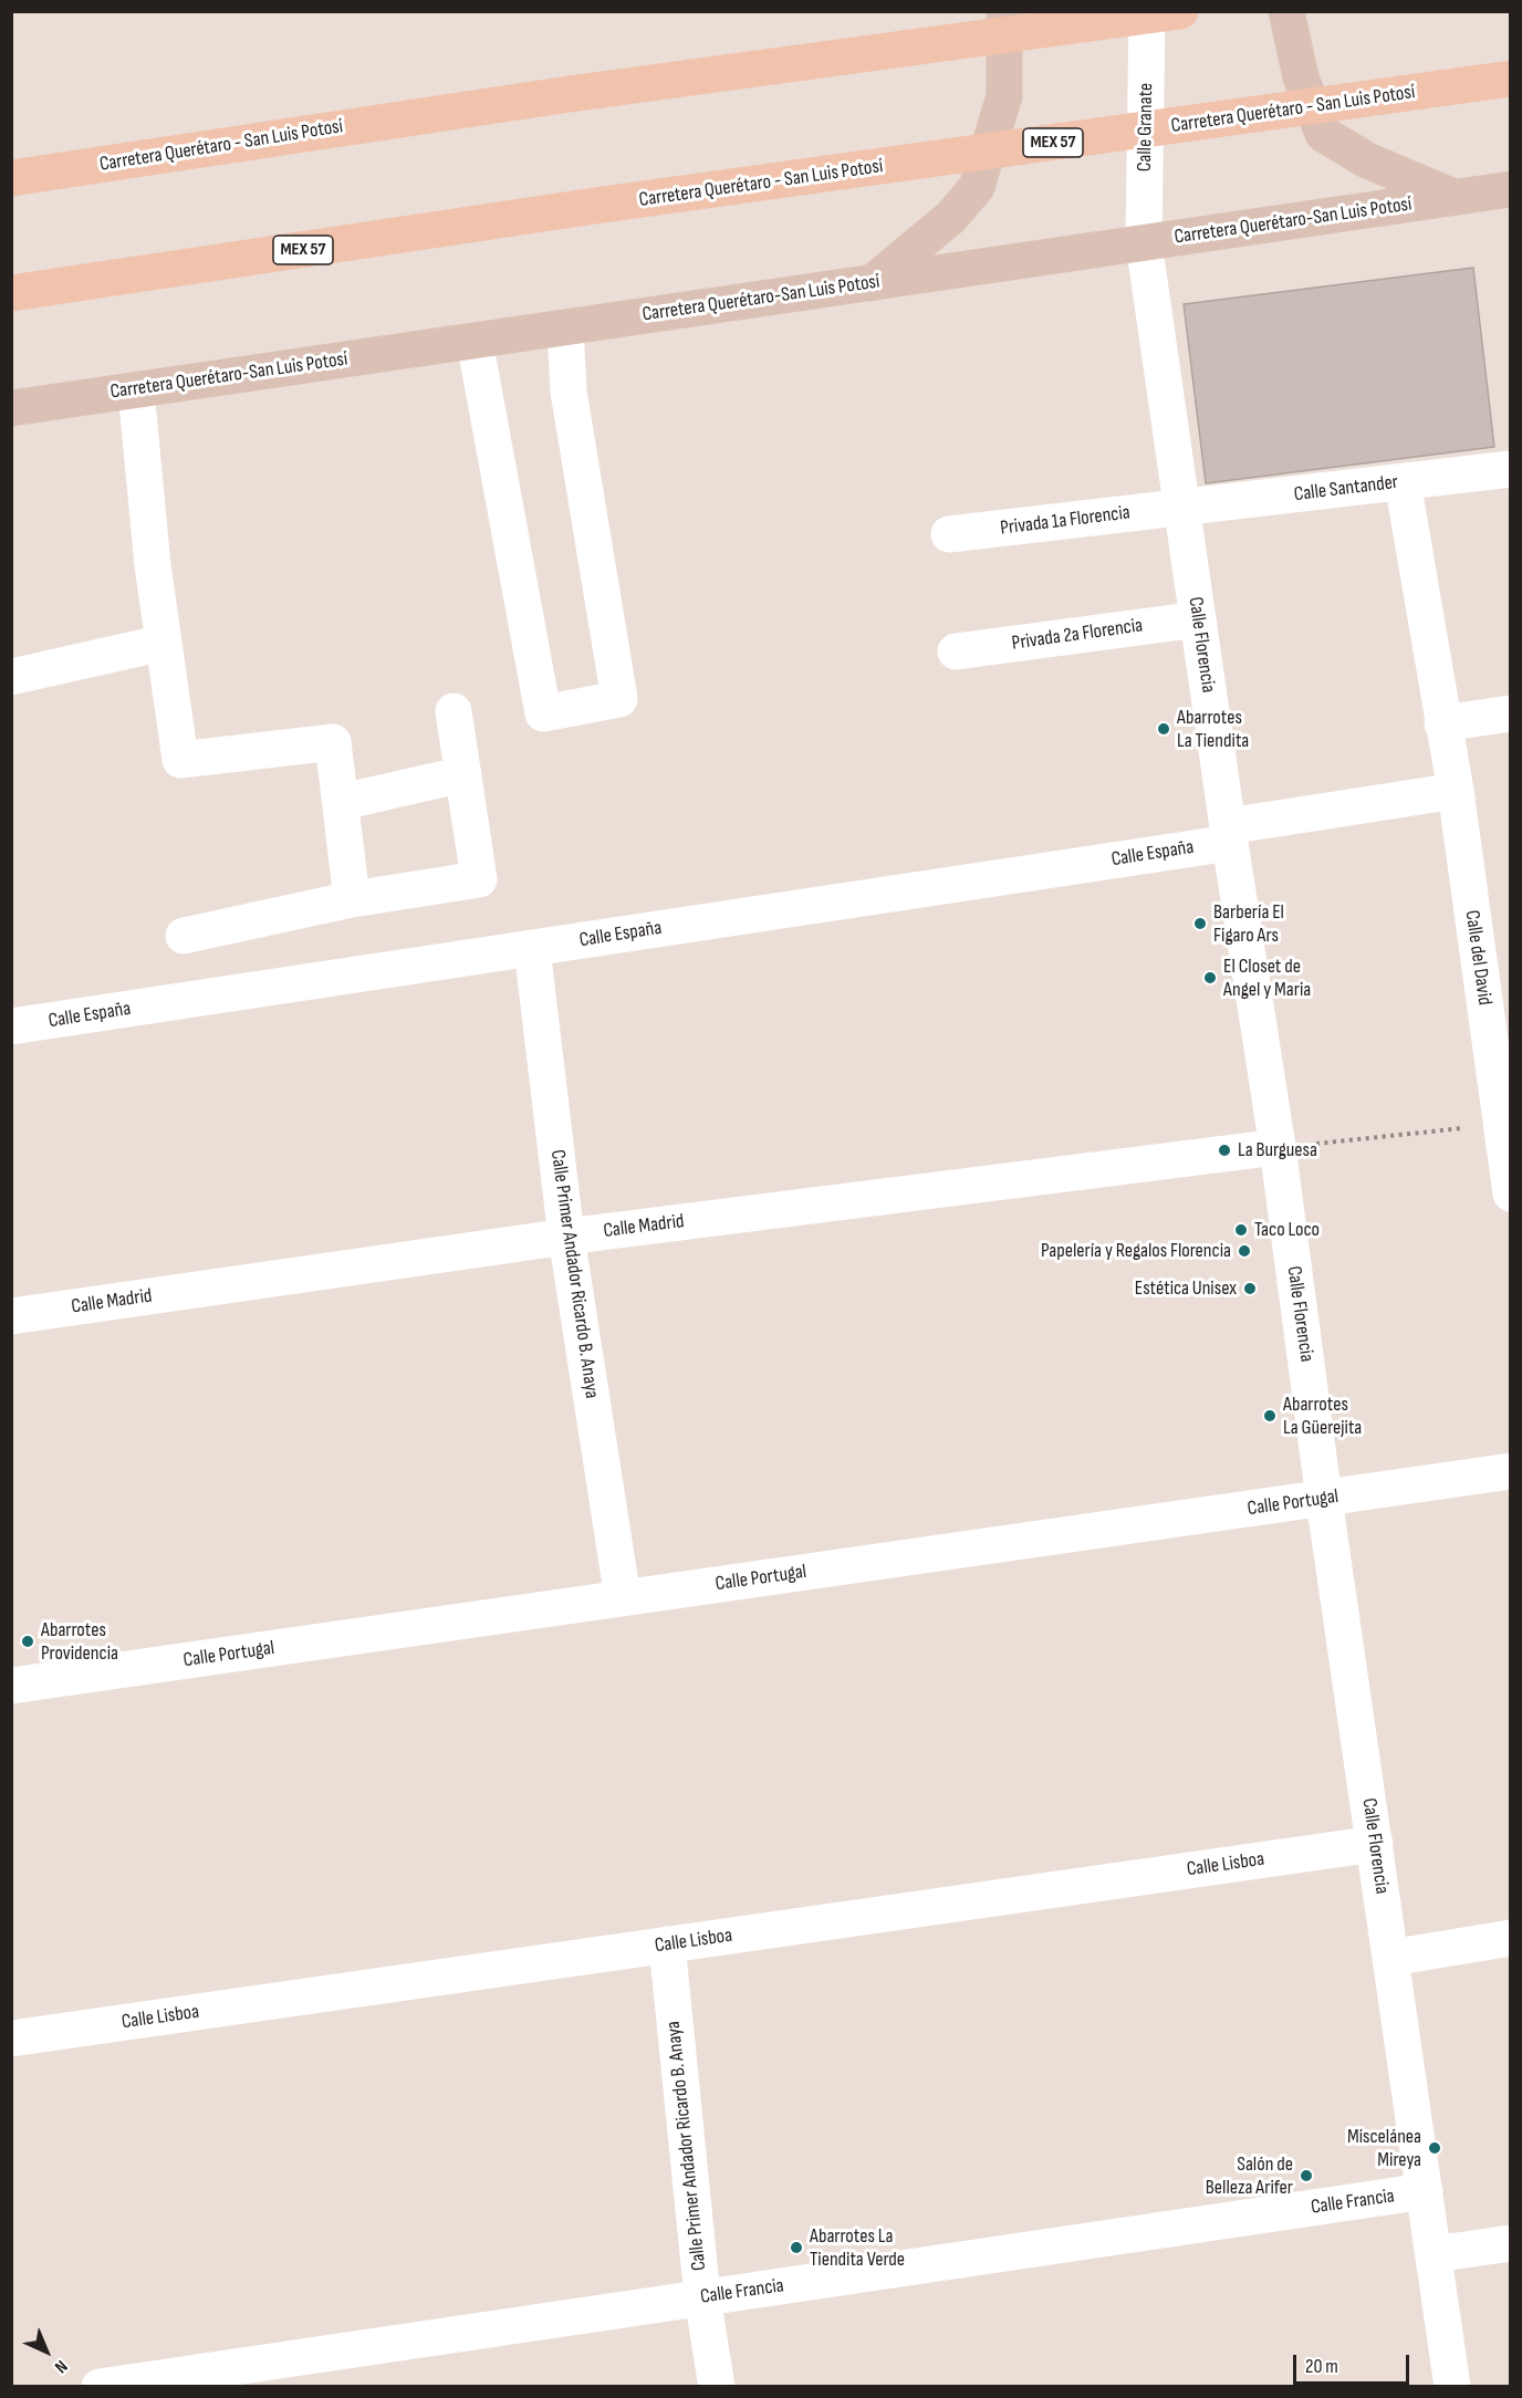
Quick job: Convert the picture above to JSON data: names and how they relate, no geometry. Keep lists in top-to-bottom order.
{
  "streets": {
    "highway": ["Carretera Querétaro - San Luis Potosí", "MEX 57"],
    "main road": ["Carretera Querétaro-San Luis Potosí"],
    "street": [
      "Calle Granate",
      "Calle Santander",
      "Privada 1a Florencia",
      "Privada 2a Florencia",
      "Calle Florencia",
      "Calle España",
      "Calle del David",
      "Calle Madrid",
      "Calle Primer Andador Ricardo B. Anaya",
      "Calle Portugal",
      "Calle Lisboa",
      "Calle Francia"
    ]
  },
  "crossings": [
    ["Calle Granate", "Carretera Querétaro-San Luis Potosí"],
    ["Calle Granate", "Calle Florencia"],
    ["Carretera Querétaro-San Luis Potosí", "Calle Florencia"],
    ["Calle Santander", "Privada 1a Florencia"],
    ["Calle Santander", "Calle Florencia"],
    ["Calle Santander", "Calle del David"],
    ["Privada 1a Florencia", "Calle Florencia"],
    ["Privada 2a Florencia", "Calle Florencia"],
    ["Calle Florencia", "Calle España"],
    ["Calle Florencia", "Calle Madrid"],
    ["Calle Florencia", "Calle Portugal"],
    ["Calle Florencia", "Calle Lisboa"],
    ["Calle Florencia", "Calle Francia"],
    ["Calle España", "Calle del David"],
    ["Calle España", "Calle Primer Andador Ricardo B. Anaya"],
    ["Calle Madrid", "Calle Primer Andador Ricardo B. Anaya"],
    ["Calle Primer Andador Ricardo B. Anaya", "Calle Portugal"],
    ["Calle Primer Andador Ricardo B. Anaya", "Calle Lisboa"],
    ["Calle Primer Andador Ricardo B. Anaya", "Calle Francia"]
  ],
  "places": [
    "Abarrotes La Tiendita",
    "Barbería El Figaro Ars",
    "El Closet de Angel y Maria",
    "La Burguesa",
    "Taco Loco",
    "Papelería y Regalos Florencia",
    "Estética Unisex",
    "Abarrotes La Güerejita",
    "Abarrotes Providencia",
    "Miscelánea Mireya",
    "Salón de Belleza Arifer",
    "Abarrotes La Tiendita Verde"
  ],
  "scale_bar": "20 m",
  "north": "bottom right"
}
